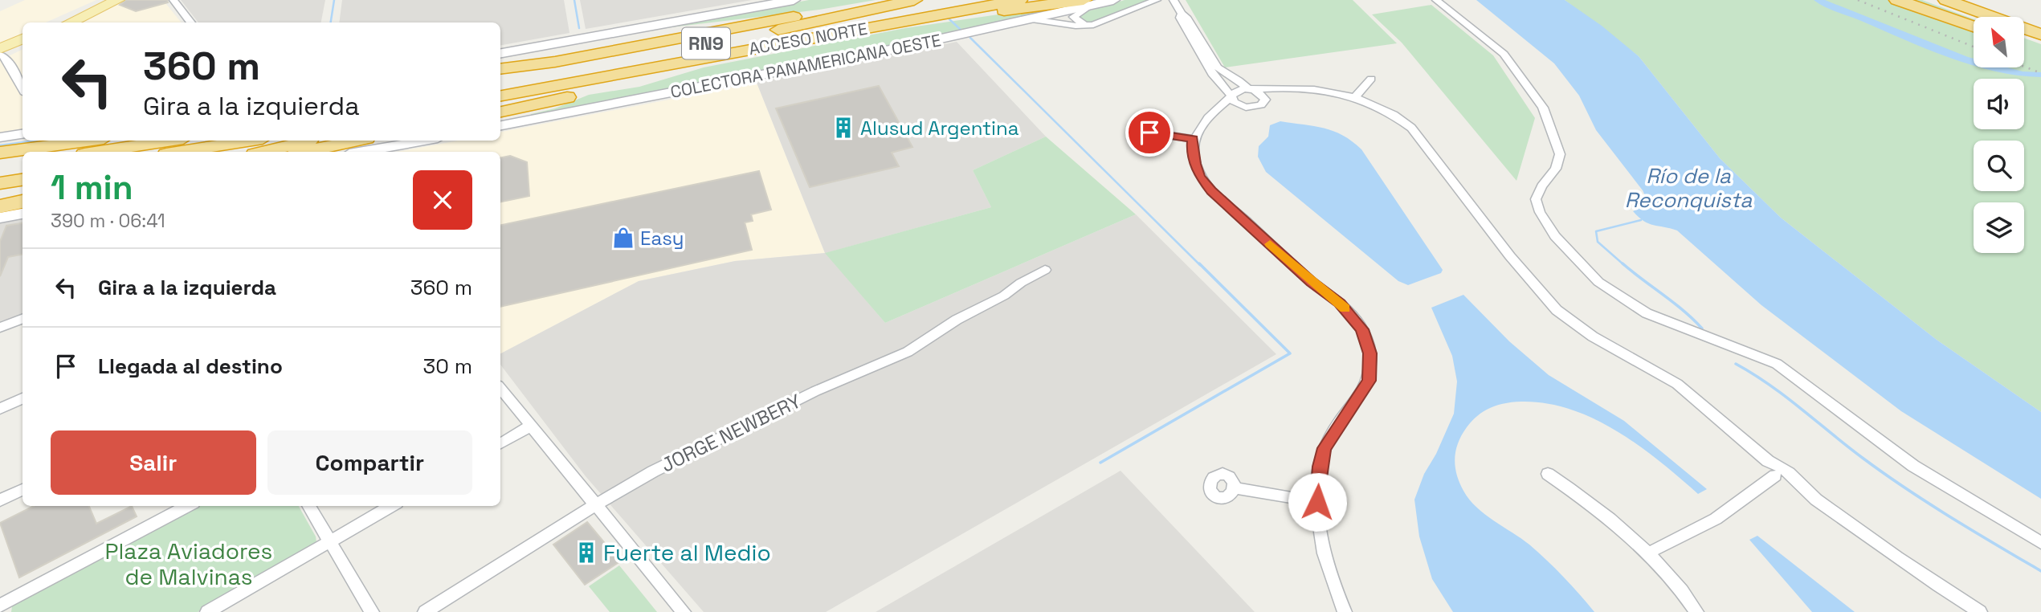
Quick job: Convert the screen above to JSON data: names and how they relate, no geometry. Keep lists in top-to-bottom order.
{
  "streets": {
    "highway": ["ACCESO NORTE", "RN9"],
    "street": ["COLECTORA PANAMERICANA OESTE", "JORGE NEWBERY"]
  },
  "water": ["Río de la Reconquista"],
  "parks": ["Plaza Aviadores de Malvinas"],
  "places": {
    "building": ["Alusud Argentina", "Fuerte al Medio"],
    "shop": ["Easy"]
  },
  "north": "top left",
  "page": {
    "turn": ["360 m", "Gira a la izquierda"],
    "heading": ["1 min", "390 m · 06:41"],
    "list": [
      {
        "name": "Gira a la izquierda",
        "value": "360 m"
      },
      {
        "name": "Llegada al destino",
        "value": "30 m"
      }
    ],
    "buttons": ["Salir", "Compartir"]
  }
}
